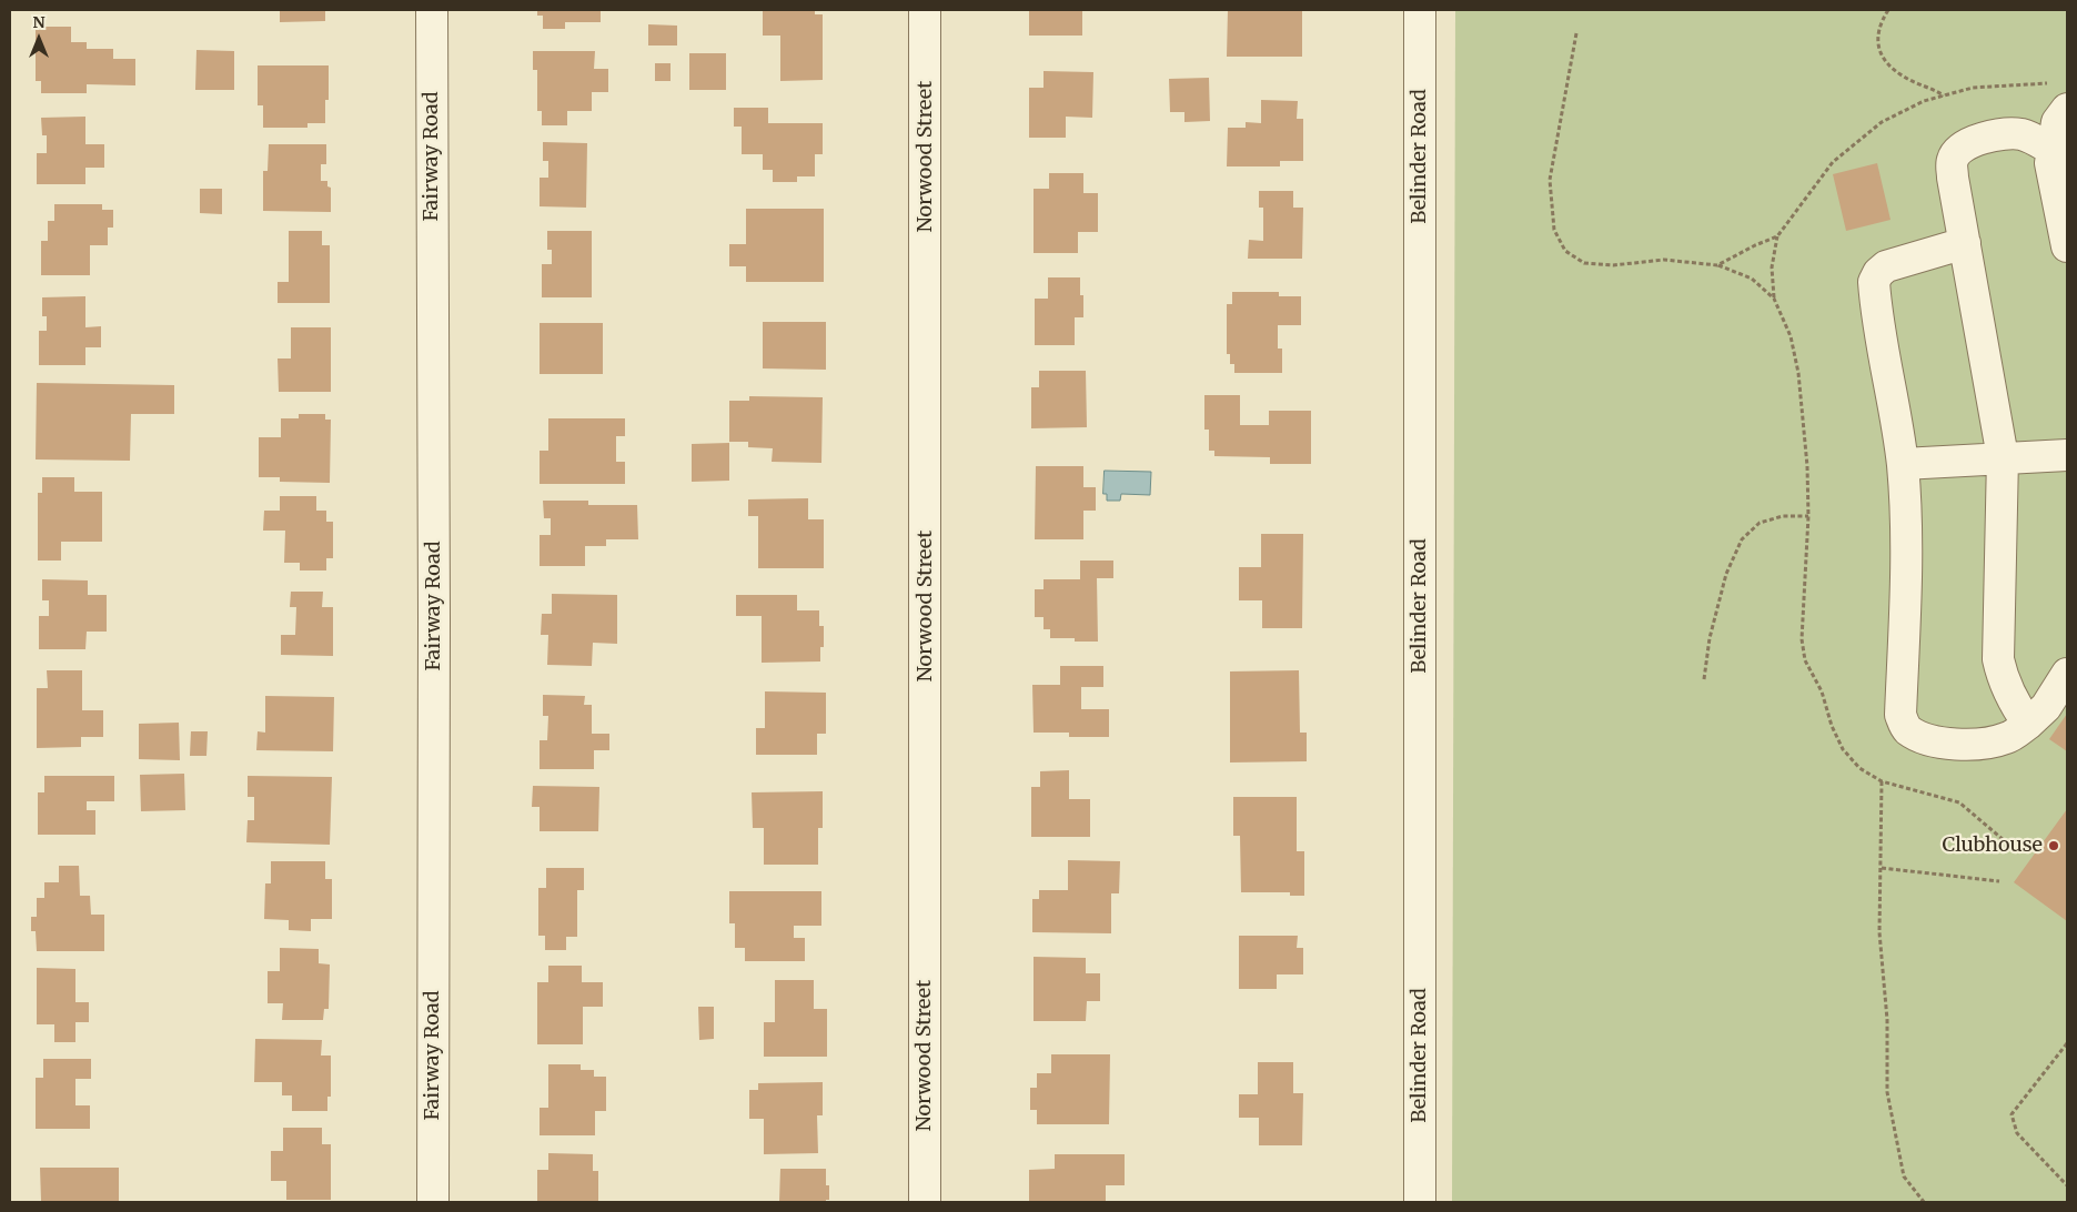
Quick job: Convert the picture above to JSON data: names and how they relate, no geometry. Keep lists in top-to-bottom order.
{
  "streets": {
    "street": ["Fairway Road", "Norwood Street", "Belinder Road"]
  },
  "places": ["Clubhouse"],
  "north": "top"
}
